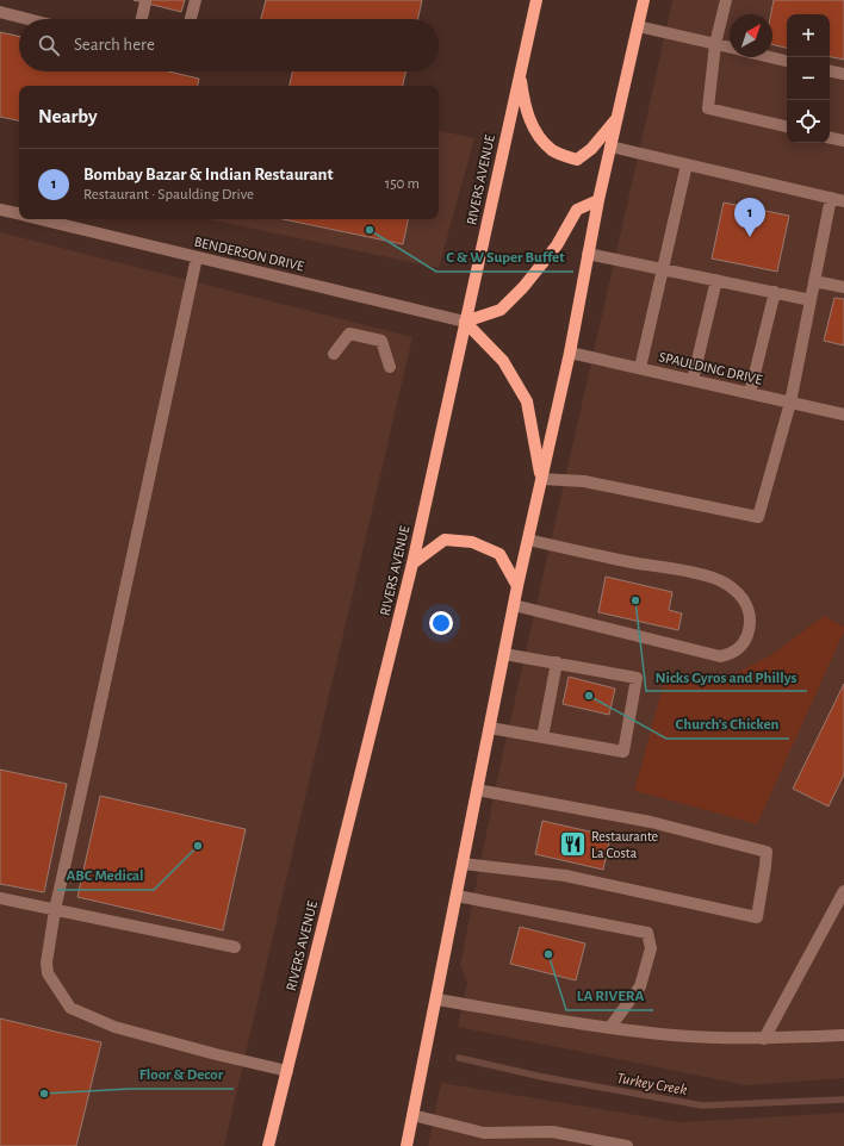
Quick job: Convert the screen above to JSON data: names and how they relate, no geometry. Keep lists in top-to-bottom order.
{
  "streets": {
    "main road": ["RIVERS AVENUE"],
    "street": ["BENDERSON DRIVE", "SPAULDING DRIVE"]
  },
  "crossings": [
    ["RIVERS AVENUE", "BENDERSON DRIVE"]
  ],
  "water": ["Turkey Creek"],
  "places": {
    "other": [
      "C & W Super Buffet",
      "Nicks Gyros and Phillys",
      "Church's Chicken",
      "ABC Medical",
      "LA RIVERA",
      "Floor & Decor"
    ],
    "restaurant": ["Restaurante La Costa"]
  },
  "north": "top right",
  "page": {
    "map_buttons": ["+", "−"],
    "search": "Search here",
    "heading": "Nearby",
    "list": [
      {
        "mark": "1",
        "name": "Bombay Bazar & Indian Restaurant",
        "note": "Restaurant · Spaulding Drive",
        "value": "150 m"
      }
    ],
    "pins": "1"
  }
}
